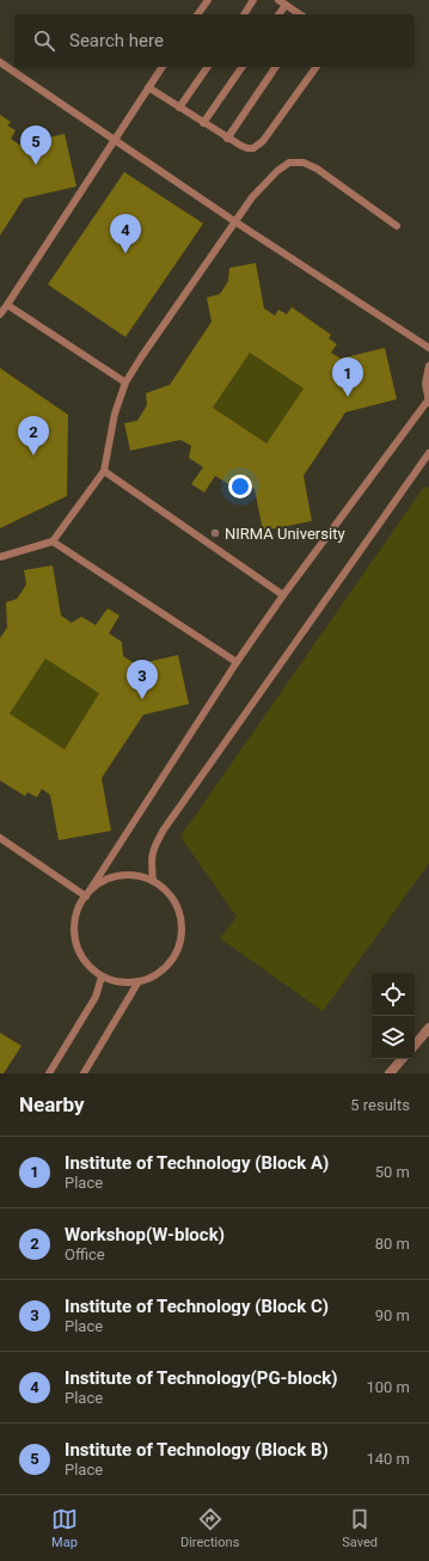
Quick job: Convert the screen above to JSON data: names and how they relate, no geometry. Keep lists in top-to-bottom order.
{
  "places": ["NIRMA University"],
  "page": {
    "search": "Search here",
    "pins": [
      "5",
      "4",
      "1",
      "2",
      "3"
    ],
    "heading": ["Nearby", "5 results"],
    "list": [
      {
        "mark": "1",
        "name": "Institute of Technology (Block A)",
        "note": "Place",
        "value": "50 m"
      },
      {
        "mark": "2",
        "name": "Workshop(W-block)",
        "note": "Office",
        "value": "80 m"
      },
      {
        "mark": "3",
        "name": "Institute of Technology (Block C)",
        "note": "Place",
        "value": "90 m"
      },
      {
        "mark": "4",
        "name": "Institute of Technology(PG-block)",
        "note": "Place",
        "value": "100 m"
      },
      {
        "mark": "5",
        "name": "Institute of Technology (Block B)",
        "note": "Place",
        "value": "140 m"
      }
    ],
    "nav": ["Map", "Directions", "Saved"]
  }
}
